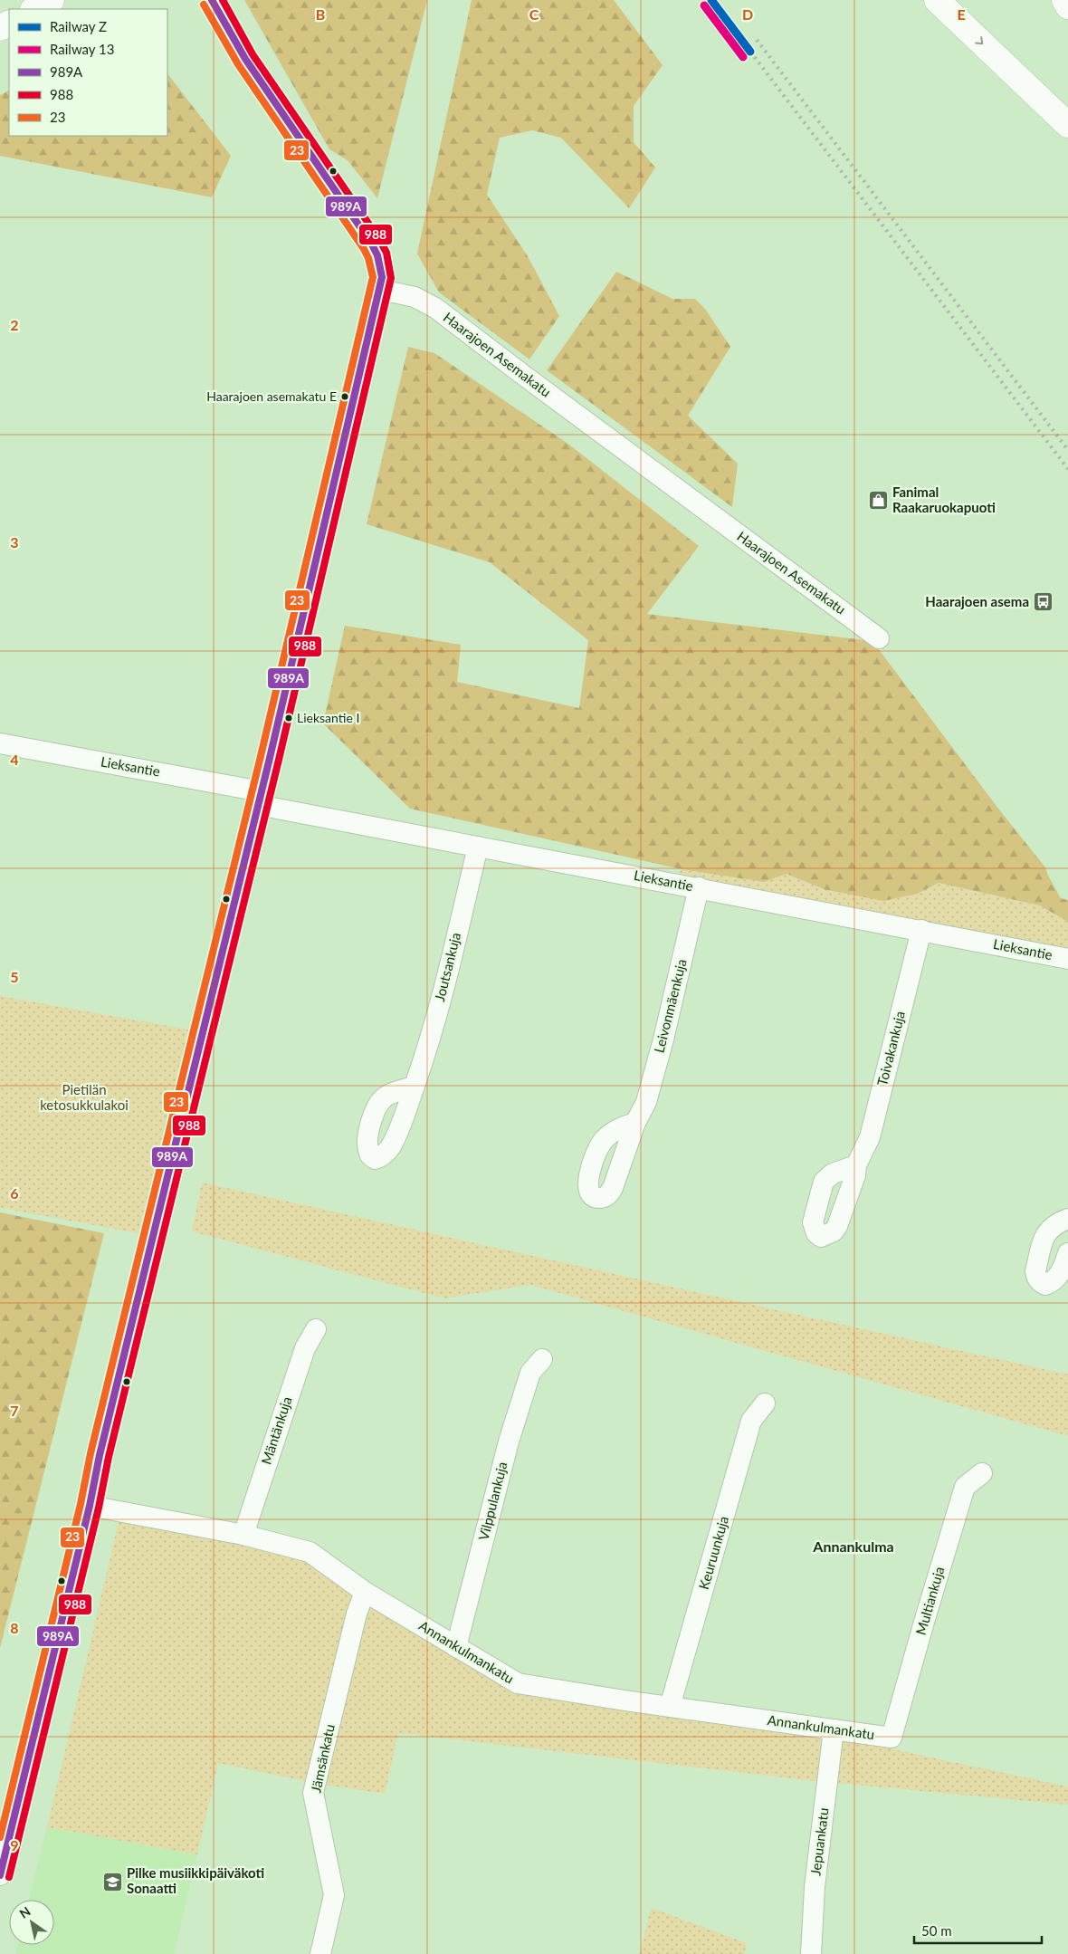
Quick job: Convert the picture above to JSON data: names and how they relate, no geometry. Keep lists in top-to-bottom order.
{
  "streets": {
    "street": [
      "Haarajoen Asemakatu",
      "Lieksantie",
      "Joutsankuja",
      "Leivonmäenkuja",
      "Toivakankuja",
      "Mäntänkuja",
      "Vilppulankuja",
      "Keuruunkuja",
      "Multiankuja",
      "Annankulmankatu",
      "Jämsänkatu",
      "Jepuankatu"
    ]
  },
  "crossings": [
    ["Lieksantie", "Joutsankuja"],
    ["Lieksantie", "Leivonmäenkuja"],
    ["Lieksantie", "Toivakankuja"],
    ["Mäntänkuja", "Annankulmankatu"],
    ["Vilppulankuja", "Annankulmankatu"],
    ["Keuruunkuja", "Annankulmankatu"],
    ["Multiankuja", "Annankulmankatu"],
    ["Annankulmankatu", "Jämsänkatu"],
    ["Annankulmankatu", "Jepuankatu"]
  ],
  "districts": ["Annankulma"],
  "parks": ["Pietilän ketosukkulakoi"],
  "places": {
    "other": ["Haarajoen asemakatu E", "Lieksantie I"],
    "shop": ["Fanimal Raakaruokapuoti"],
    "bus stop": ["Haarajoen asema"],
    "school or university": ["Pilke musiikkipäiväkoti Sonaatti"]
  },
  "lines": [
    "rail line Z",
    "transit line 989A",
    "transit line 988",
    "transit line 23",
    "rail line 13"
  ],
  "legend": [
    "Railway Z",
    "Railway 13",
    "989A",
    "988",
    "23"
  ],
  "scale_bar": "50 m",
  "north": "top left",
  "grid": {
    "columns": [
      "B",
      "C",
      "D",
      "E"
    ],
    "rows": [
      "2",
      "3",
      "4",
      "5",
      "6",
      "7",
      "8",
      "9"
    ]
  }
}
